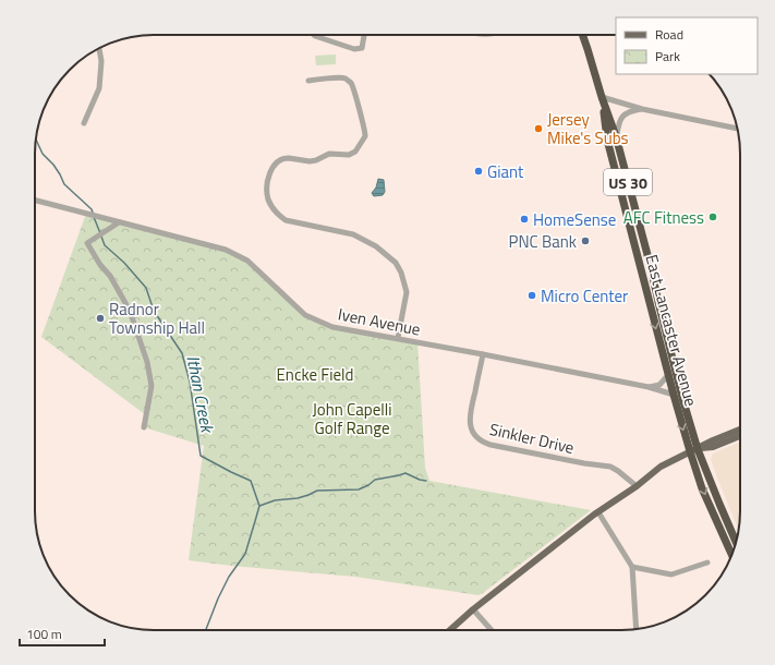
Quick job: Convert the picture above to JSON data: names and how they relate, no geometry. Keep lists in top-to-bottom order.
{
  "streets": {
    "highway": ["US 30", "East Lancaster Avenue"],
    "street": ["Iven Avenue", "Sinkler Drive"]
  },
  "crossings": [
    ["Iven Avenue", "East Lancaster Avenue"],
    ["Iven Avenue", "Sinkler Drive"]
  ],
  "water": ["Ithan Creek"],
  "parks": ["Encke Field", "John Capelli Golf Range"],
  "places": [
    "Jersey Mike's Subs",
    "Giant",
    "AFC Fitness",
    "HomeSense",
    "PNC Bank",
    "Micro Center",
    "Radnor Township Hall"
  ],
  "legend": ["Road", "Park"],
  "scale_bar": "100 m"
}
